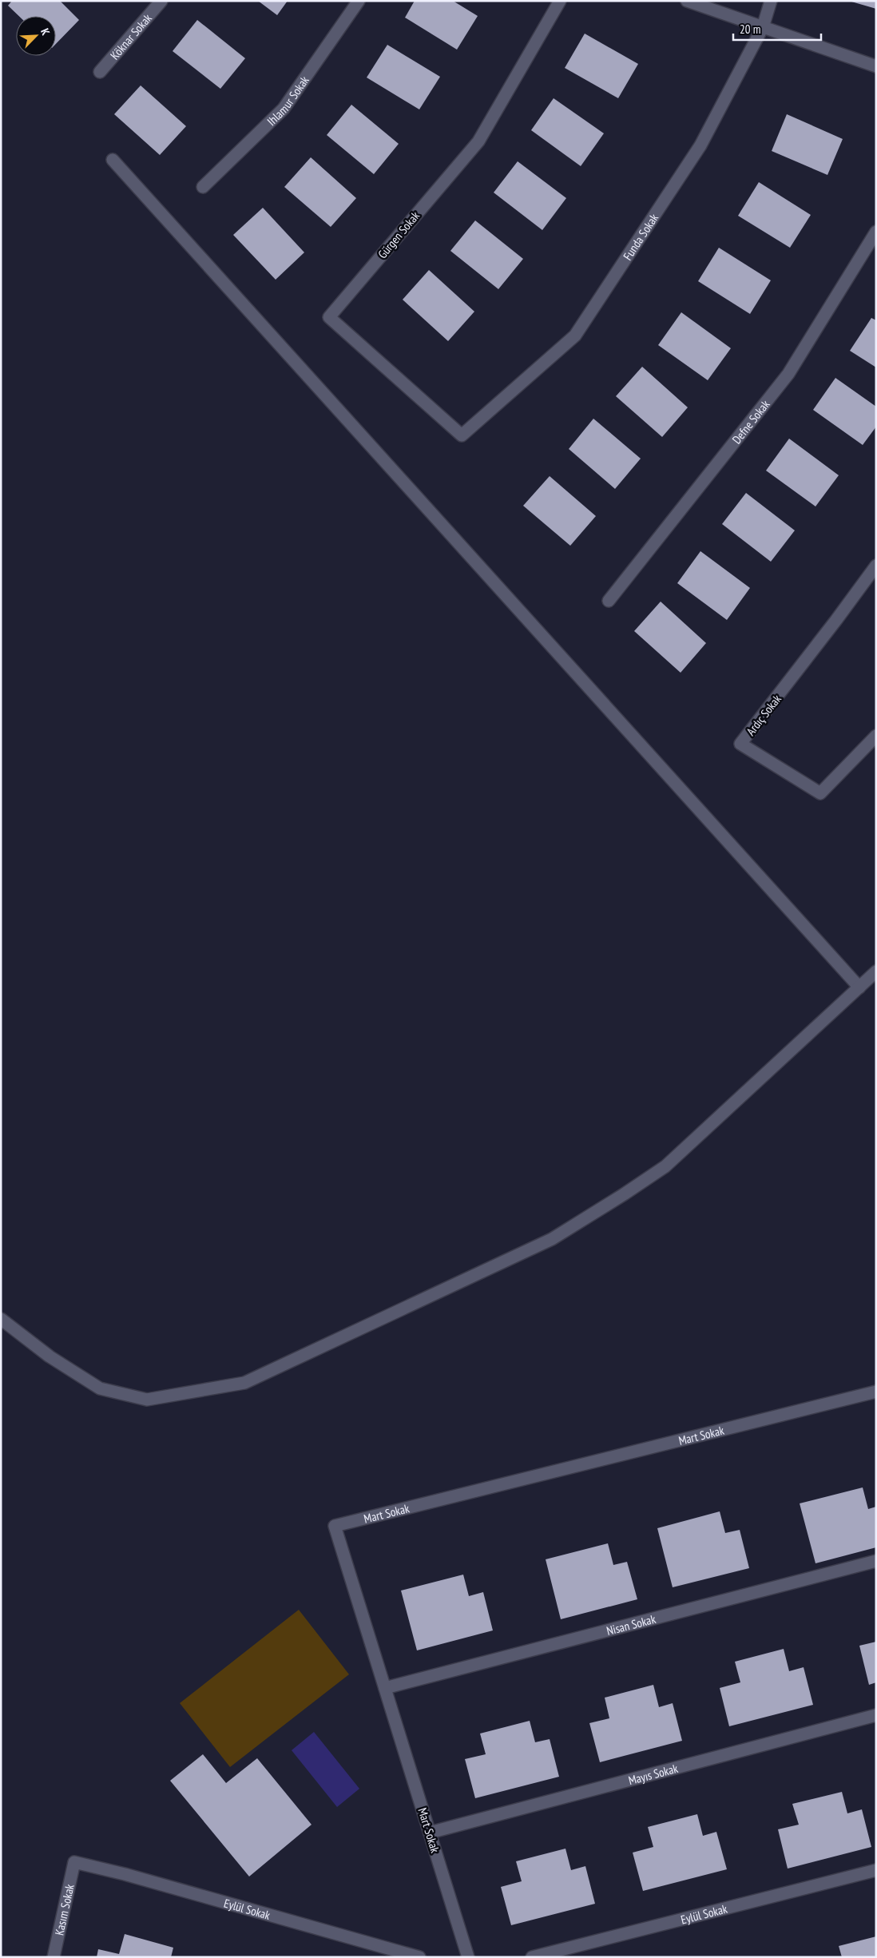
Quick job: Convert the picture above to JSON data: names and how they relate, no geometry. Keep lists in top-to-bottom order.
{
  "streets": {
    "street": [
      "Köknar Sokak",
      "Ihlamur Sokak",
      "Gürgen Sokak",
      "Funda Sokak",
      "Defne Sokak",
      "Ardıç Sokak",
      "Mart Sokak",
      "Nisan Sokak",
      "Mayıs Sokak",
      "Eylül Sokak",
      "Kasım Sokak"
    ]
  },
  "crossings": [
    ["Gürgen Sokak", "Funda Sokak"],
    ["Mart Sokak", "Nisan Sokak"],
    ["Mart Sokak", "Mayıs Sokak"],
    ["Eylül Sokak", "Kasım Sokak"]
  ],
  "scale_bar": "20 m",
  "north": "top right"
}
